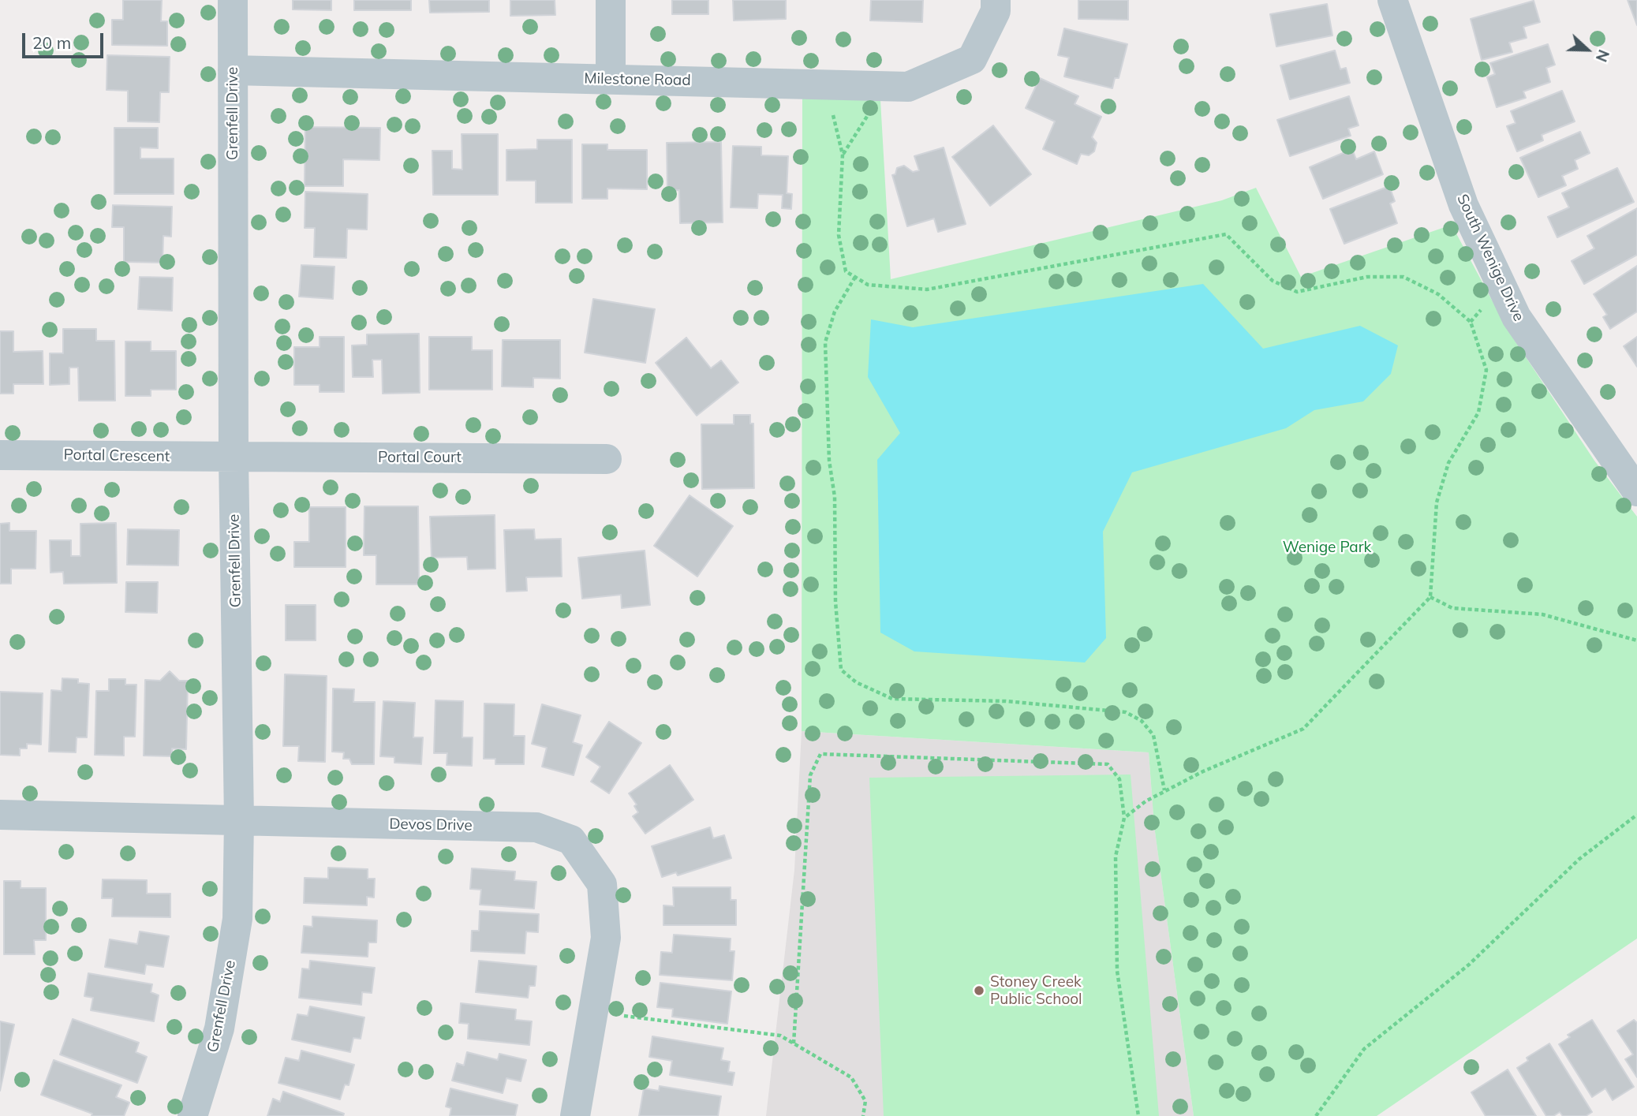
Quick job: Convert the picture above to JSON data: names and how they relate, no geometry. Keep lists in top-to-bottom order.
{
  "streets": {
    "street": [
      "Milestone Road",
      "Grenfell Drive",
      "South Wenige Drive",
      "Portal Crescent",
      "Portal Court",
      "Devos Drive"
    ]
  },
  "crossings": [
    ["Milestone Road", "Grenfell Drive"],
    ["Grenfell Drive", "Portal Crescent"],
    ["Grenfell Drive", "Portal Court"],
    ["Grenfell Drive", "Devos Drive"],
    ["Portal Crescent", "Portal Court"]
  ],
  "parks": ["Wenige Park"],
  "places": ["Stoney Creek Public School"],
  "scale_bar": "20 m",
  "north": "right"
}
